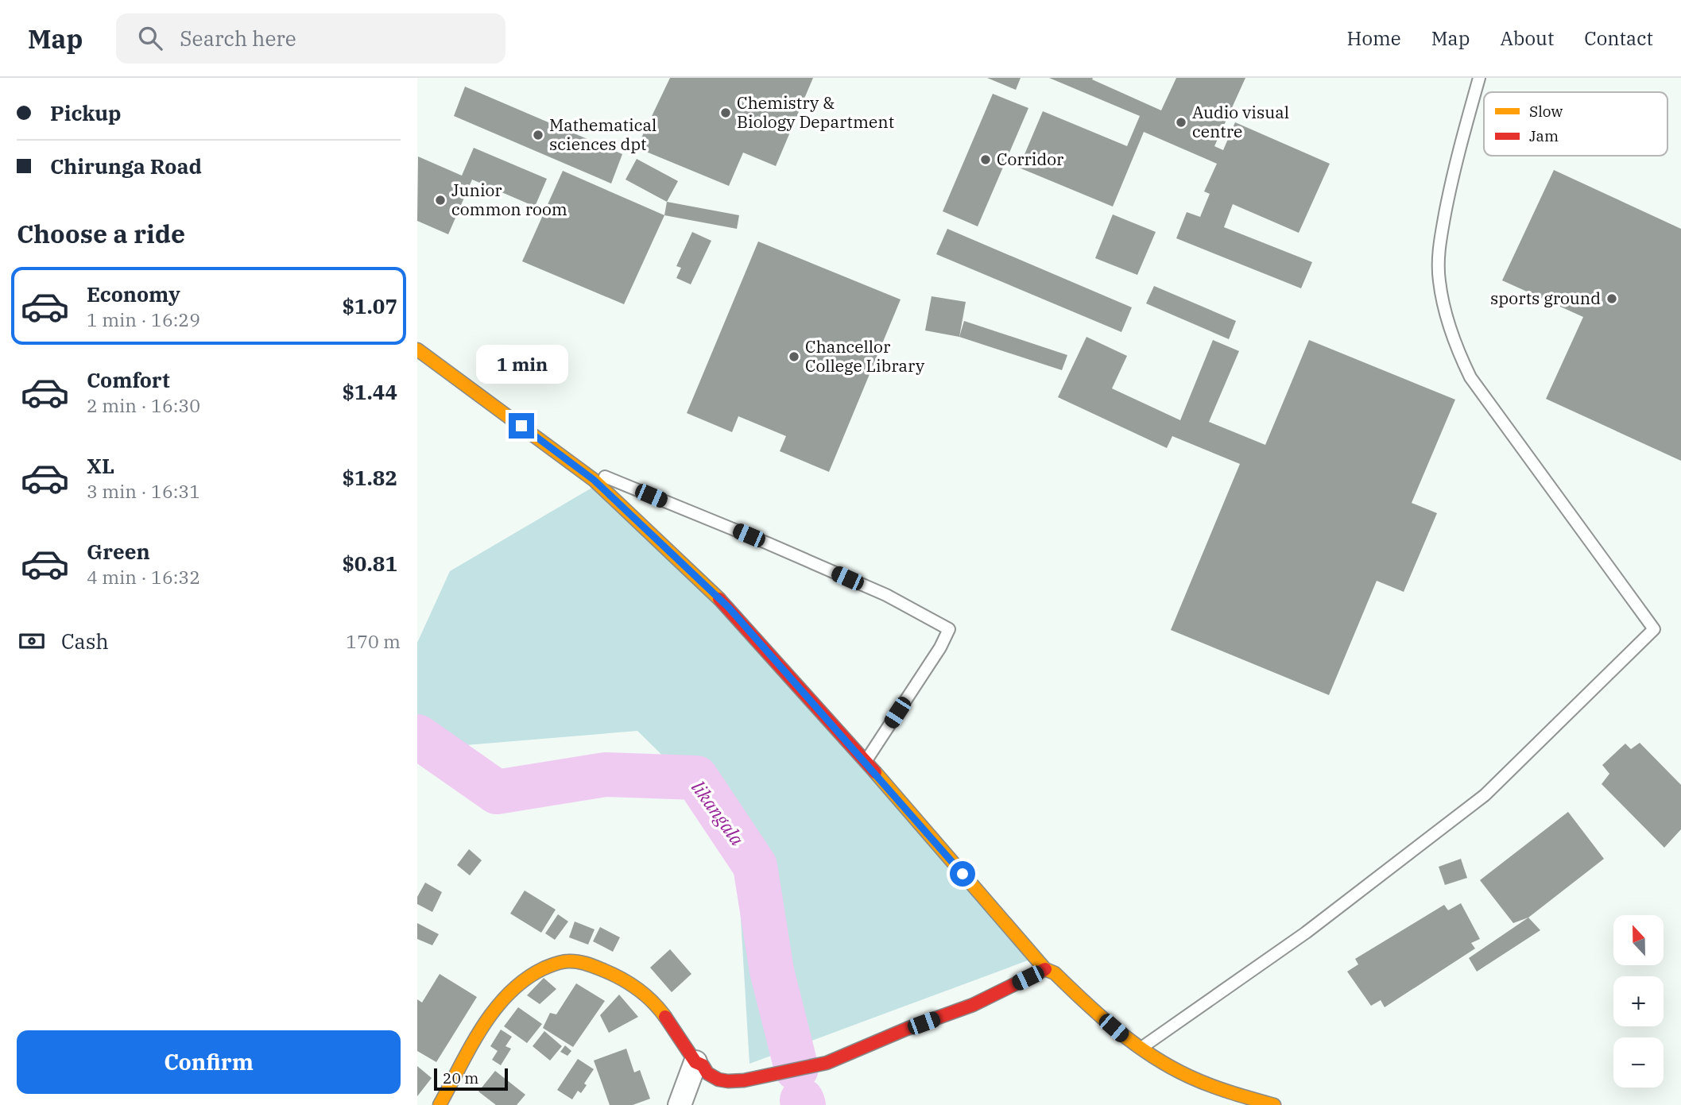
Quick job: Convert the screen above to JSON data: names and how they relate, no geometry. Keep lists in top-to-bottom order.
{
  "water": ["likangala"],
  "places": [
    "Chemistry & Biology Department",
    "Audio visual centre",
    "Mathematical sciences dpt",
    "Corridor",
    "Junior common room",
    "sports ground",
    "Chancellor College Library"
  ],
  "legend": ["Slow", "Jam"],
  "scale_bar": "20 m",
  "north": "top",
  "page": {
    "header": "Map",
    "search": "Search here",
    "nav": [
      "Home",
      "Map",
      "About",
      "Contact"
    ],
    "banner": ["Pickup", "Chirunga Road"],
    "heading": "Choose a ride",
    "list": [
      {
        "name": "Economy",
        "note": "1 min · 16:29",
        "value": "$1.07"
      },
      {
        "name": "Comfort",
        "note": "2 min · 16:30",
        "value": "$1.44"
      },
      {
        "name": "XL",
        "note": "3 min · 16:31",
        "value": "$1.82"
      },
      {
        "name": "Green",
        "note": "4 min · 16:32",
        "value": "$0.81"
      }
    ],
    "bubble": "1 min",
    "pay": ["Cash", "170 m"],
    "map_buttons": ["+", "−"],
    "buttons": "Confirm",
    "scale": "20 m"
  }
}
